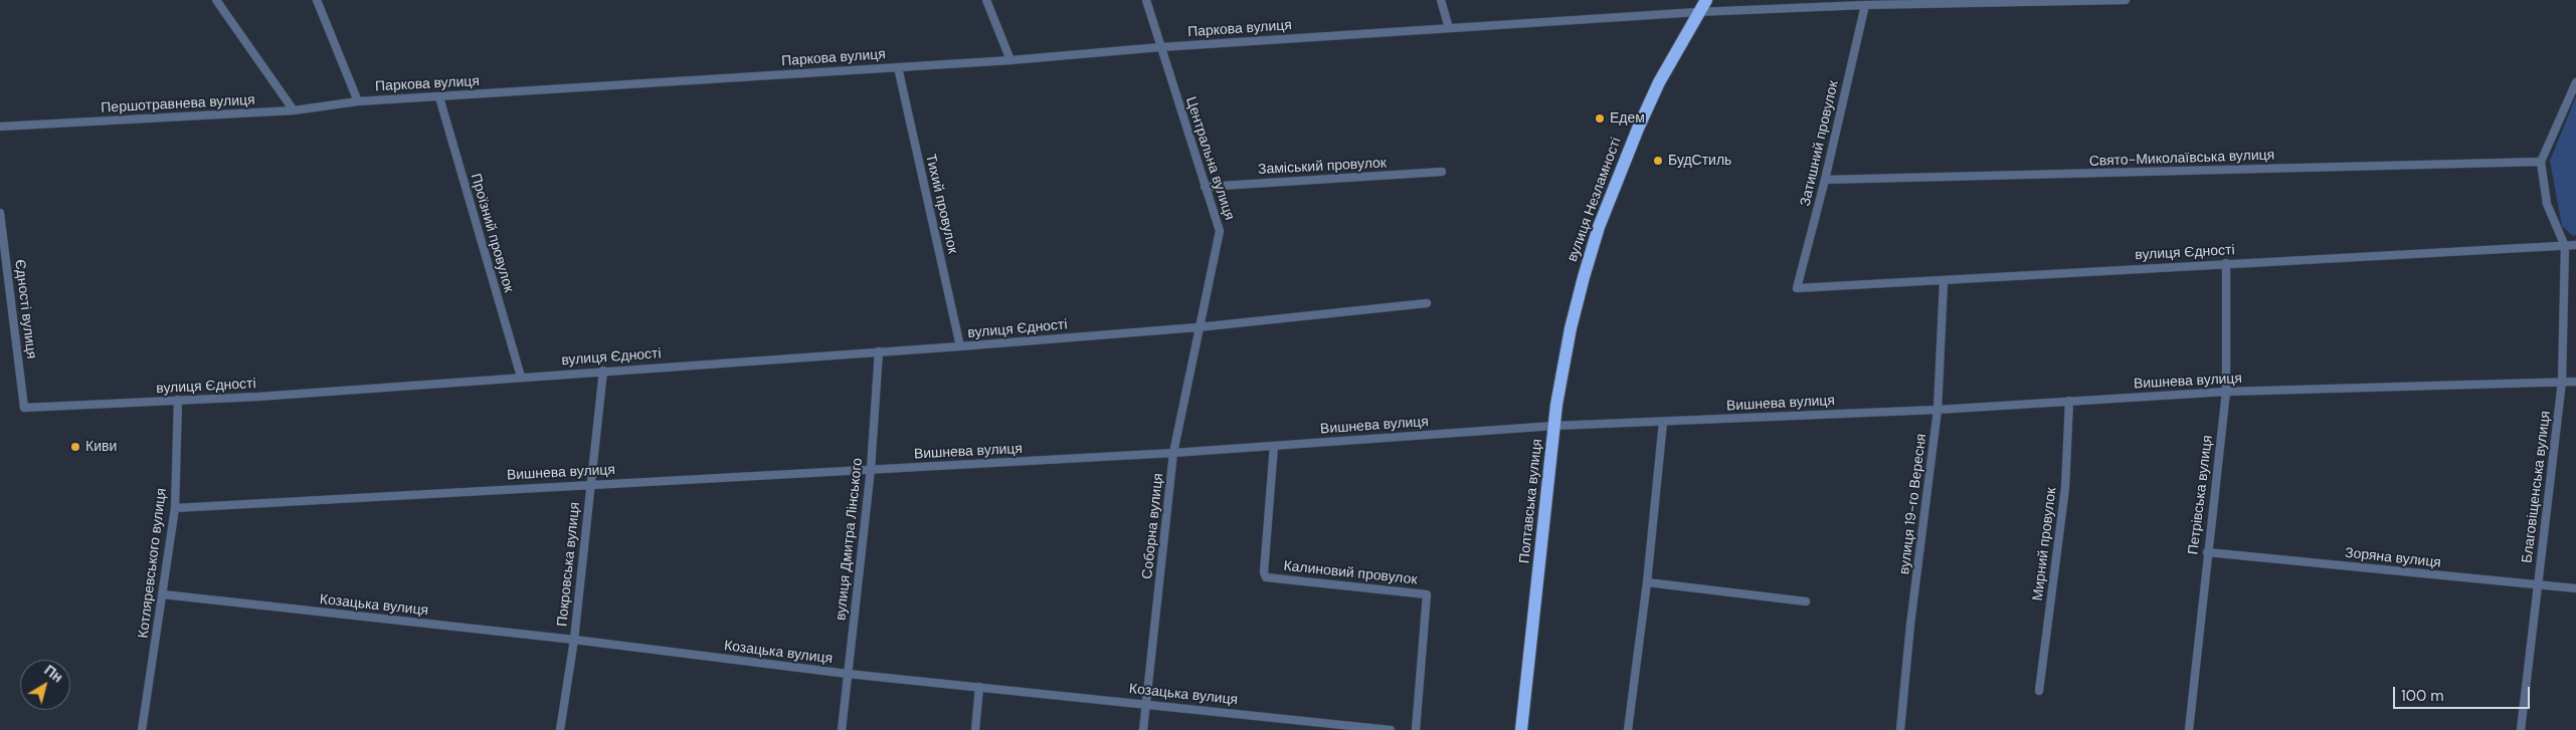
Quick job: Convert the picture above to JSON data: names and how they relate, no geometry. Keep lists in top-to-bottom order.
{
  "streets": {
    "highway": ["вулиця Незламності", "Полтавська вулиця"],
    "street": [
      "Паркова вулиця",
      "Першотравнева вулиця",
      "Затишний провулок",
      "Центральна вулиця",
      "Свято-Миколаївська вулиця",
      "Заміський провулок",
      "Тихий провулок",
      "Проїзний провулок",
      "вулиця Єдності",
      "Єдності вулиця",
      "Вишнева вулиця",
      "Благовіщенська вулиця",
      "Петрівська вулиця",
      "вулиця 19-го Вересня",
      "Соборна вулиця",
      "вулиця Дмитра Лінського",
      "Мирний провулок",
      "Зоряна вулиця",
      "Котляревського вулиця",
      "Покровська вулиця",
      "Калиновий провулок",
      "Козацька вулиця"
    ]
  },
  "crossings": [
    ["Паркова вулиця", "Першотравнева вулиця"],
    ["Паркова вулиця", "Затишний провулок"],
    ["Паркова вулиця", "Центральна вулиця"],
    ["Паркова вулиця", "вулиця Незламності"],
    ["Паркова вулиця", "Тихий провулок"],
    ["Паркова вулиця", "Проїзний провулок"],
    ["Затишний провулок", "Свято-Миколаївська вулиця"],
    ["Затишний провулок", "вулиця Єдності"],
    ["Центральна вулиця", "Заміський провулок"],
    ["Центральна вулиця", "вулиця Єдності"],
    ["Центральна вулиця", "Соборна вулиця"],
    ["вулиця Незламності", "Полтавська вулиця"],
    ["Тихий провулок", "вулиця Єдності"],
    ["Проїзний провулок", "вулиця Єдності"],
    ["вулиця Єдності", "Єдності вулиця"],
    ["вулиця Єдності", "Благовіщенська вулиця"],
    ["вулиця Єдності", "Петрівська вулиця"],
    ["вулиця Єдності", "вулиця 19-го Вересня"],
    ["вулиця Єдності", "Соборна вулиця"],
    ["вулиця Єдності", "вулиця Дмитра Лінського"],
    ["вулиця Єдності", "Котляревського вулиця"],
    ["вулиця Єдності", "Покровська вулиця"],
    ["Вишнева вулиця", "Благовіщенська вулиця"],
    ["Вишнева вулиця", "Петрівська вулиця"],
    ["Вишнева вулиця", "Полтавська вулиця"],
    ["Вишнева вулиця", "вулиця 19-го Вересня"],
    ["Вишнева вулиця", "Соборна вулиця"],
    ["Вишнева вулиця", "вулиця Дмитра Лінського"],
    ["Вишнева вулиця", "Мирний провулок"],
    ["Вишнева вулиця", "Котляревського вулиця"],
    ["Вишнева вулиця", "Покровська вулиця"],
    ["Вишнева вулиця", "Калиновий провулок"],
    ["Благовіщенська вулиця", "Зоряна вулиця"],
    ["Петрівська вулиця", "Зоряна вулиця"],
    ["Соборна вулиця", "Козацька вулиця"],
    ["вулиця Дмитра Лінського", "Козацька вулиця"],
    ["Котляревського вулиця", "Козацька вулиця"],
    ["Покровська вулиця", "Козацька вулиця"]
  ],
  "places": ["Едем", "БудСтиль", "Киви"],
  "scale_bar": "100 m",
  "north": "top right"
}
